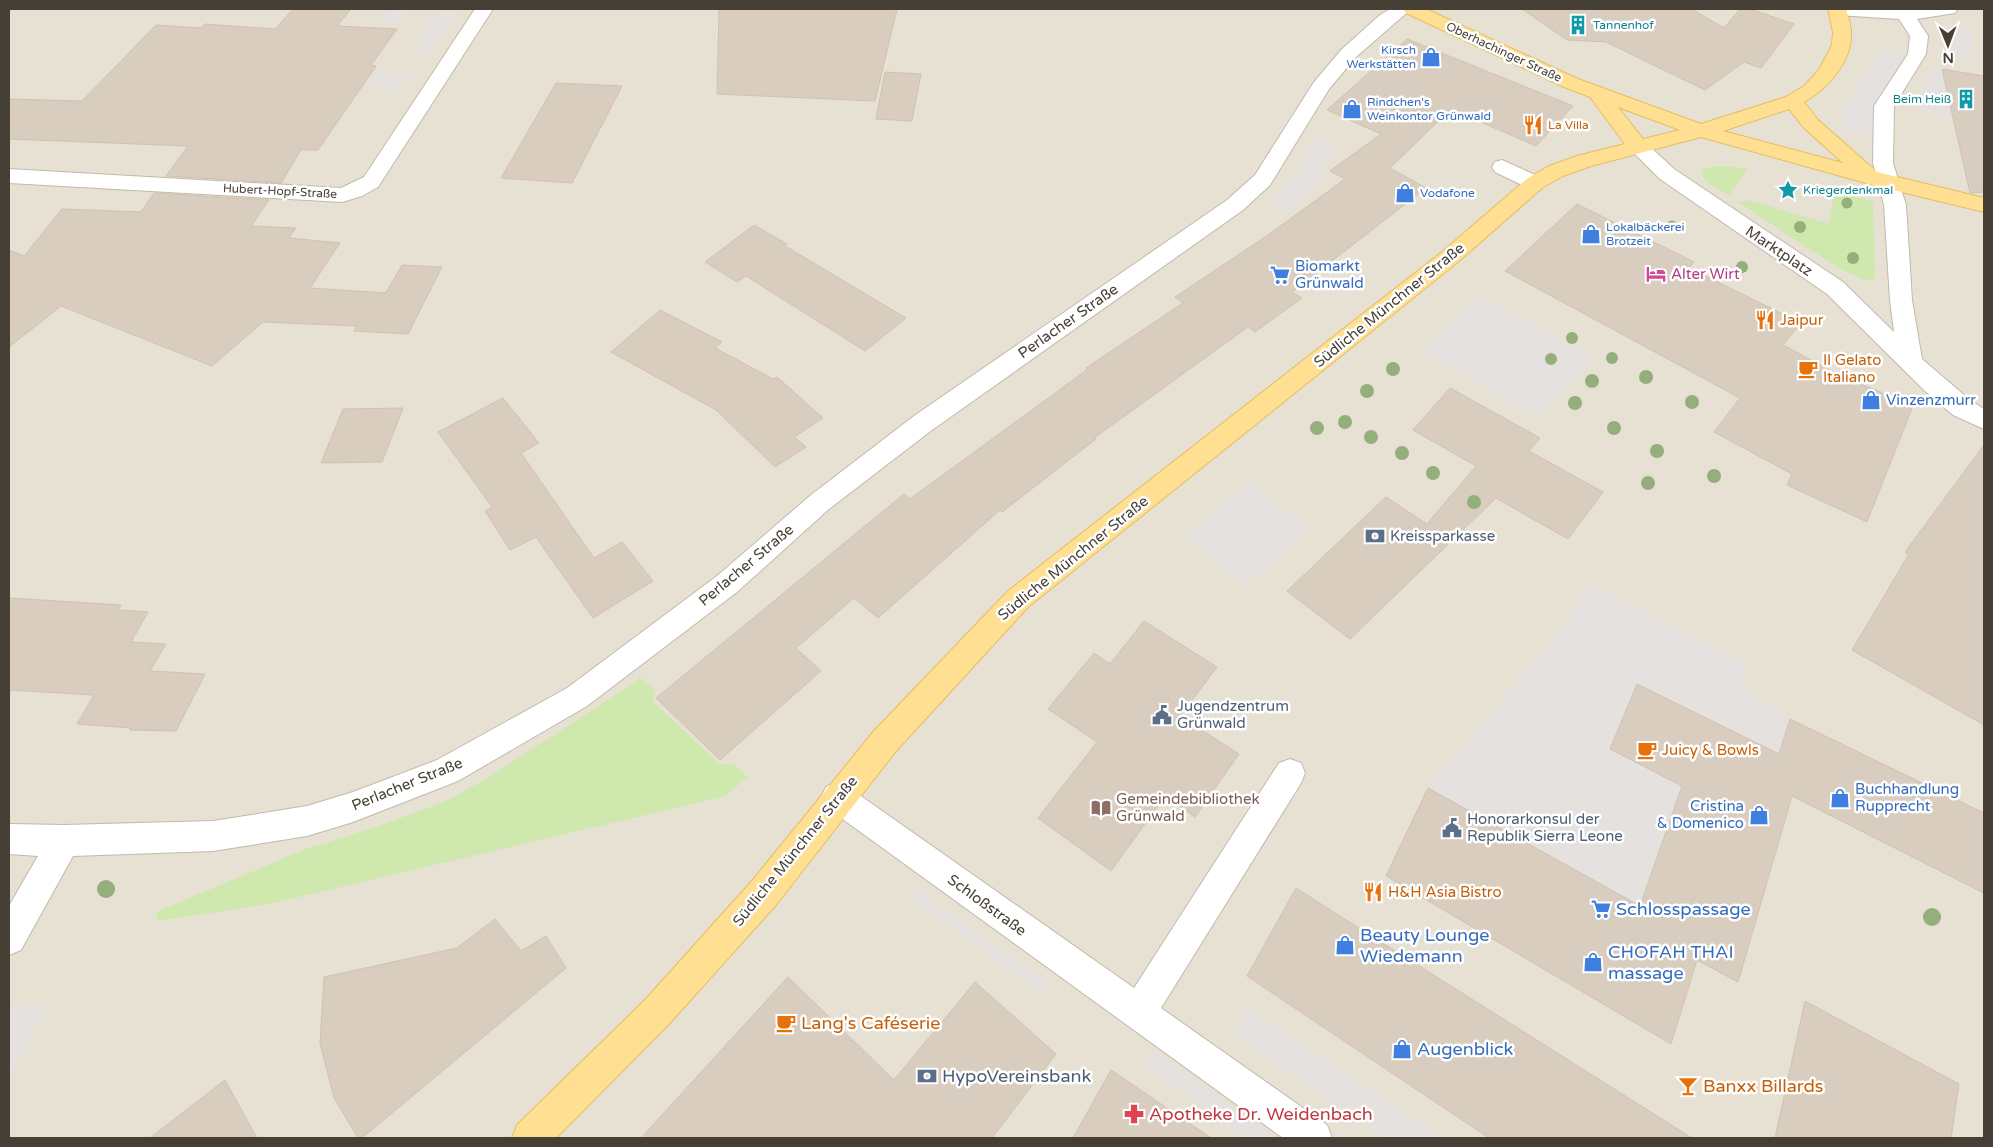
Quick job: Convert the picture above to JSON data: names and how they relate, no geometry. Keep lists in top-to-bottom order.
{
  "streets": {
    "main road": ["Oberhachinger Straße", "Marktplatz", "Südliche Münchner Straße"],
    "street": ["Hubert-Hopf-Straße", "Perlacher Straße", "Schloßstraße"]
  },
  "crossings": [
    ["Oberhachinger Straße", "Marktplatz"],
    ["Marktplatz", "Südliche Münchner Straße"],
    ["Südliche Münchner Straße", "Schloßstraße"]
  ],
  "places": {
    "building": ["Tannenhof", "Beim Heiß"],
    "shop": [
      "Kirsch Werkstätten",
      "Rindchen's Weinkontor Grünwald",
      "Vodafone",
      "Lokalbäckerei Brotzeit",
      "Vinzenzmurr",
      "Buchhandlung Rupprecht",
      "Cristina & Domenico",
      "Beauty Lounge Wiedemann",
      "CHOFAH THAI massage",
      "Augenblick"
    ],
    "restaurant": ["La Villa", "Jaipur", "H&H Asia Bistro"],
    "place": ["Kriegerdenkmal"],
    "hotel": ["Alter Wirt"],
    "supermarket": ["Biomarkt Grünwald", "Schlosspassage"],
    "cafe": ["Il Gelato Italiano", "Juicy & Bowls", "Lang's Caféserie"],
    "bank": ["Kreissparkasse", "HypoVereinsbank"],
    "public building": ["Jugendzentrum Grünwald", "Honorarkonsul der Republik Sierra Leone"],
    "library": ["Gemeindebibliothek Grünwald"],
    "bar": ["Banxx Billards"],
    "pharmacy": ["Apotheke Dr. Weidenbach"]
  },
  "north": "bottom"
}
